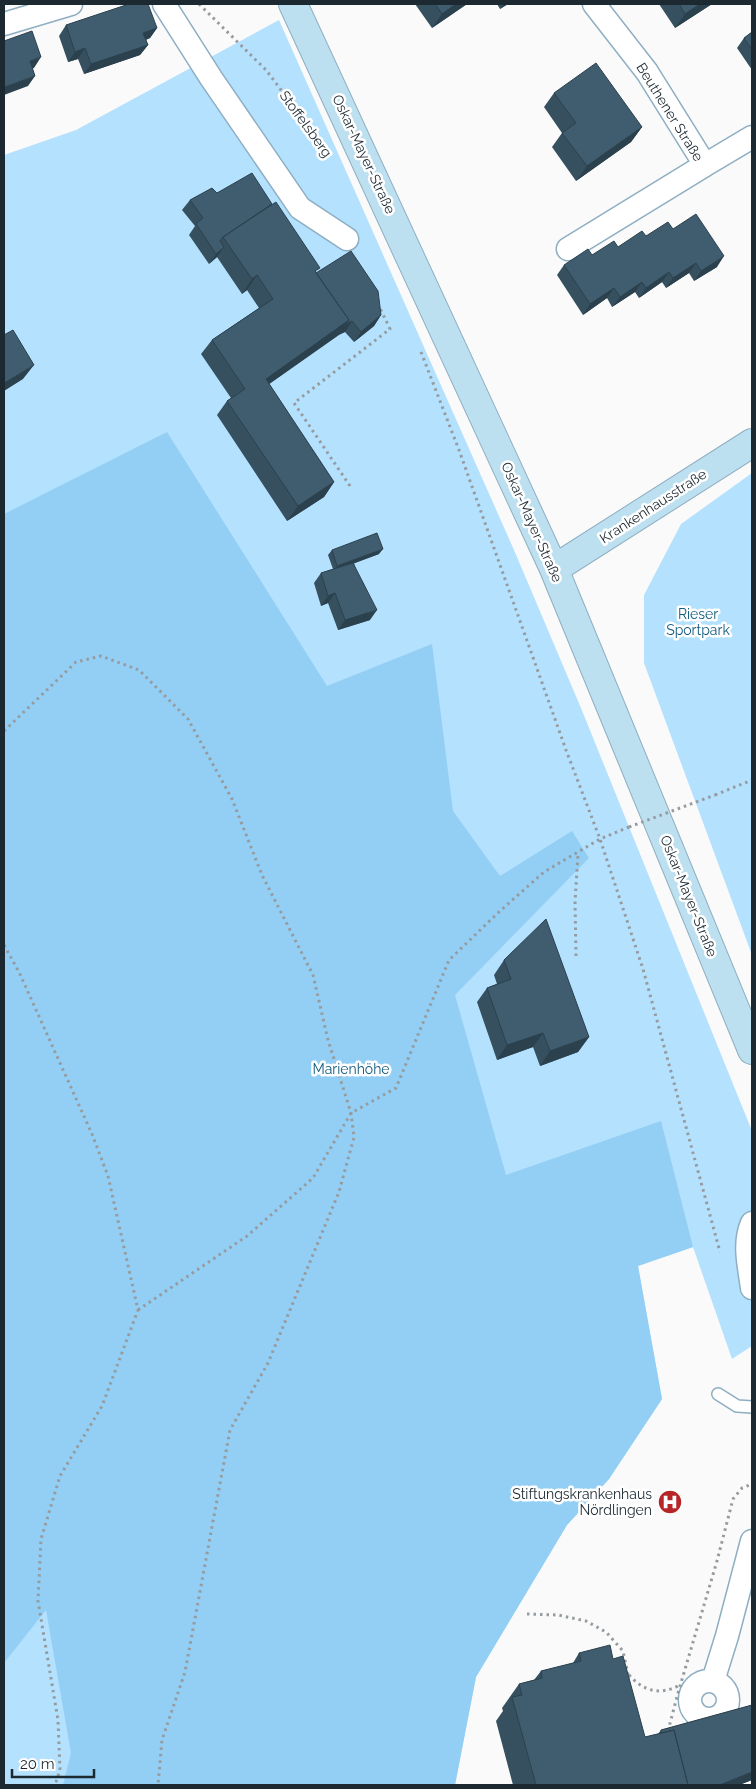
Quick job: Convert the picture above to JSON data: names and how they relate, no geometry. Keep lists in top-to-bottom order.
{
  "streets": {
    "main road": ["Oskar-Mayer-Straße", "Krankenhausstraße"],
    "street": ["Beuthener Straße"],
    "path": ["Stoffelsberg"]
  },
  "crossings": [
    ["Oskar-Mayer-Straße", "Krankenhausstraße"]
  ],
  "parks": ["Rieser Sportpark", "Marienhöhe"],
  "places": {
    "hospital": ["Stiftungskrankenhaus Nördlingen"]
  },
  "scale_bar": "20 m"
}
